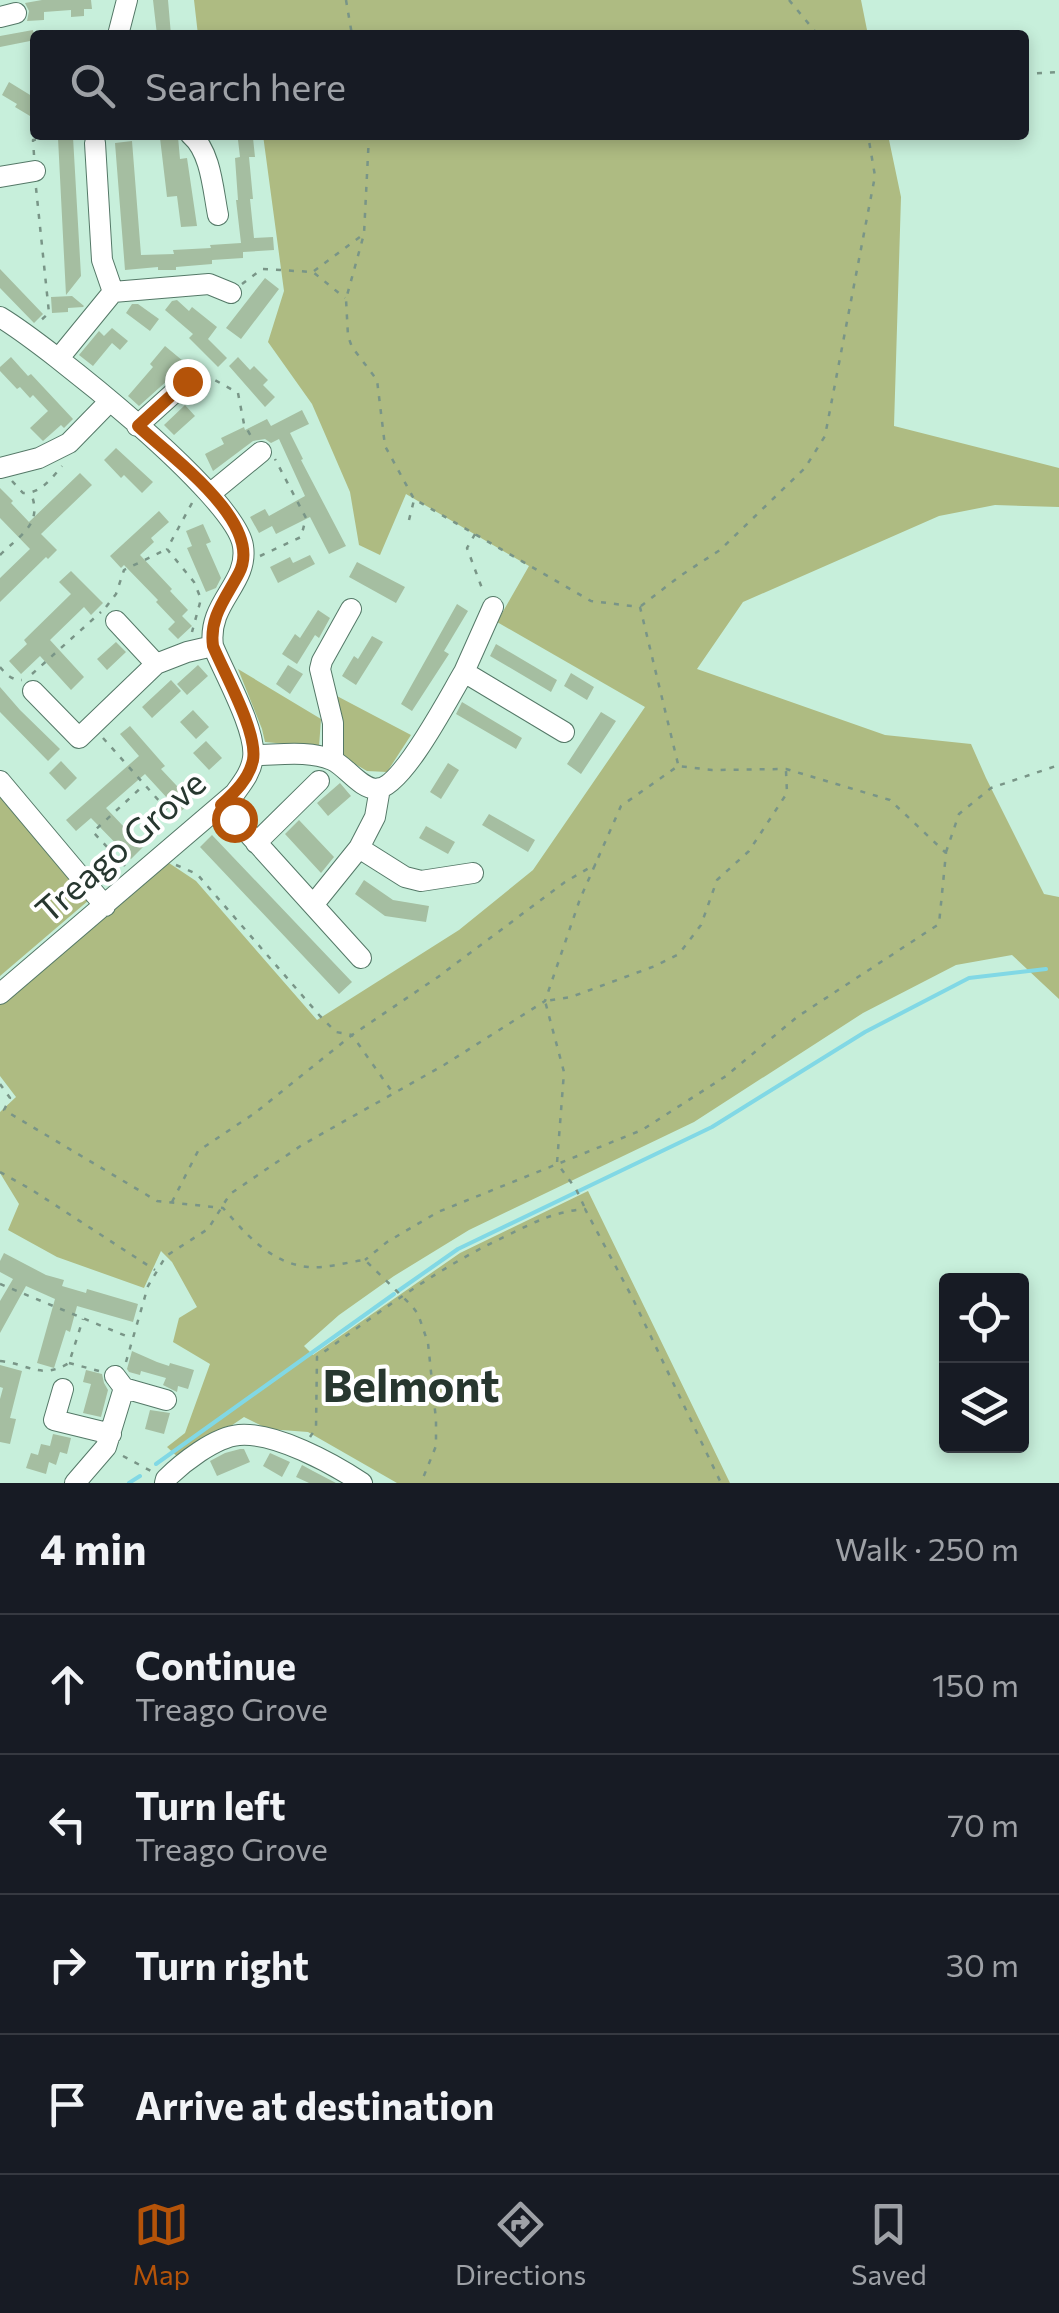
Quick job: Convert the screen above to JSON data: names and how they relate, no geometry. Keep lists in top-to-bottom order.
{
  "streets": {
    "street": ["Treago Grove"]
  },
  "districts": ["Belmont"],
  "page": {
    "search": "Search here",
    "heading": ["4 min", "Walk · 250 m"],
    "list": [
      ["Continue", "Treago Grove", "150 m"],
      ["Turn left", "Treago Grove", "70 m"],
      ["Turn right", "30 m"],
      "Arrive at destination"
    ],
    "nav": ["Map", "Directions", "Saved"]
  }
}
